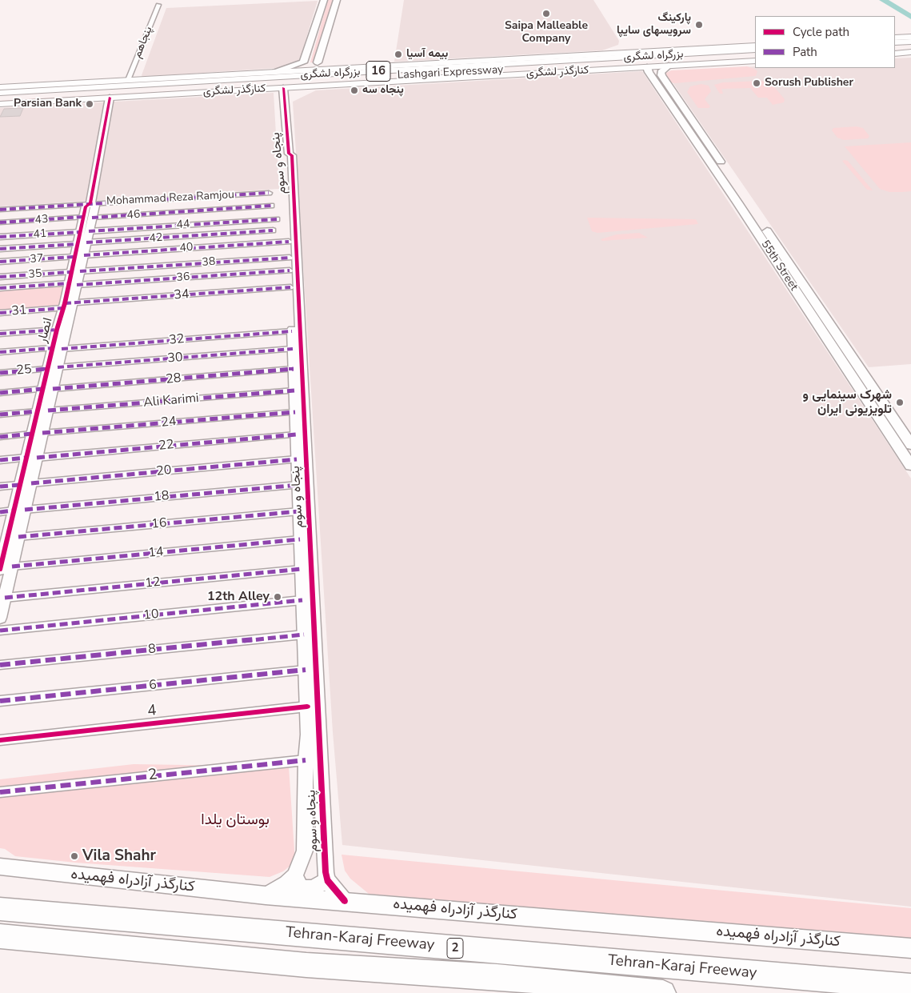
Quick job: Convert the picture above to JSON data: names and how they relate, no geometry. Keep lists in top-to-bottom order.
{
  "streets": {
    "highway": ["2", "Tehran-Karaj Freeway"],
    "main road": [
      "بزرگراه لشگری",
      "16",
      "کنارگذر لشگری",
      "Lashgari Expressway",
      "55th Street",
      "کنارگذر آزادراه فهمیده"
    ],
    "street": [
      "پنجاهم",
      "پنجاه و سوم",
      "Mohammad Reza Ramjou",
      "46",
      "43",
      "44",
      "41",
      "42",
      "40",
      "37",
      "38",
      "35",
      "36",
      "34",
      "31",
      "انصار",
      "32",
      "30",
      "25",
      "28",
      "Ali Karimi",
      "24",
      "22",
      "20",
      "18",
      "14",
      "12",
      "10",
      "8",
      "6",
      "4"
    ]
  },
  "crossings": [
    ["پنجاهم", "کنارگذر لشگری"],
    ["16", "پنجاه و سوم"],
    ["16", "انصار"],
    ["کنارگذر لشگری", "پنجاه و سوم"],
    ["کنارگذر لشگری", "55th Street"],
    ["کنارگذر لشگری", "انصار"],
    ["پنجاه و سوم", "40"],
    ["پنجاه و سوم", "38"],
    ["پنجاه و سوم", "36"],
    ["پنجاه و سوم", "34"],
    ["پنجاه و سوم", "32"],
    ["پنجاه و سوم", "30"],
    ["پنجاه و سوم", "28"],
    ["پنجاه و سوم", "Ali Karimi"],
    ["پنجاه و سوم", "24"],
    ["پنجاه و سوم", "22"],
    ["پنجاه و سوم", "20"],
    ["پنجاه و سوم", "18"],
    ["پنجاه و سوم", "14"],
    ["پنجاه و سوم", "12"],
    ["پنجاه و سوم", "10"],
    ["پنجاه و سوم", "8"],
    ["پنجاه و سوم", "6"],
    ["پنجاه و سوم", "4"],
    ["پنجاه و سوم", "2"],
    ["Mohammad Reza Ramjou", "انصار"],
    ["46", "43"],
    ["46", "انصار"],
    ["43", "انصار"],
    ["44", "41"],
    ["44", "انصار"],
    ["41", "انصار"],
    ["42", "انصار"],
    ["40", "37"],
    ["40", "انصار"],
    ["37", "انصار"],
    ["38", "35"],
    ["38", "انصار"],
    ["35", "انصار"],
    ["36", "انصار"],
    ["34", "31"],
    ["34", "انصار"],
    ["31", "انصار"],
    ["انصار", "32"],
    ["انصار", "30"],
    ["انصار", "25"],
    ["انصار", "28"],
    ["انصار", "Ali Karimi"],
    ["انصار", "24"],
    ["انصار", "22"],
    ["انصار", "20"],
    ["انصار", "18"],
    ["انصار", "14"],
    ["انصار", "12"],
    ["30", "25"]
  ],
  "parks": ["بوستان یلدا"],
  "places": [
    "Saipa Malleable Company",
    "پارکینگ سرویسهای سایپا",
    "بیمه آسیا",
    "Sorush Publisher",
    "پنجاه سه",
    "Parsian Bank",
    "شهرک سینمایی و تلویزیونی ایران",
    "12th Alley",
    "Vila Shahr"
  ],
  "legend": ["Cycle path", "Path"]
}
